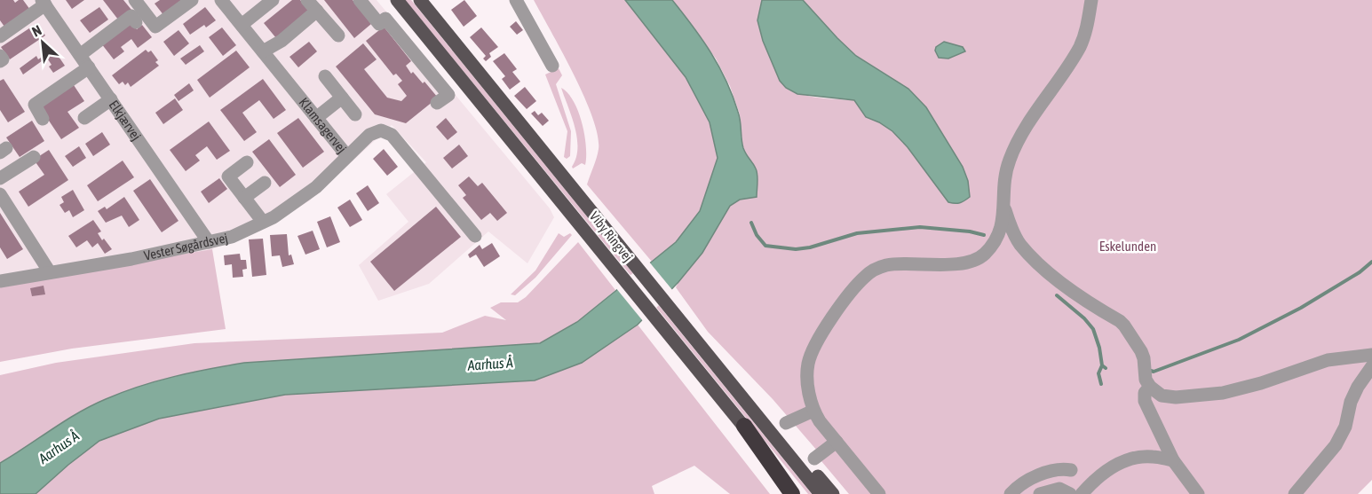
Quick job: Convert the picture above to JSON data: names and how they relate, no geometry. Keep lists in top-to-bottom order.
{
  "streets": {
    "main road": ["Viby Ringvej"],
    "street": ["Elkjærvej", "Klamsagervej", "Vester Søgårdsvej"]
  },
  "crossings": [
    ["Elkjærvej", "Vester Søgårdsvej"],
    ["Klamsagervej", "Vester Søgårdsvej"]
  ],
  "water": ["Aarhus Å"],
  "parks": ["Eskelunden"],
  "north": "top left"
}
